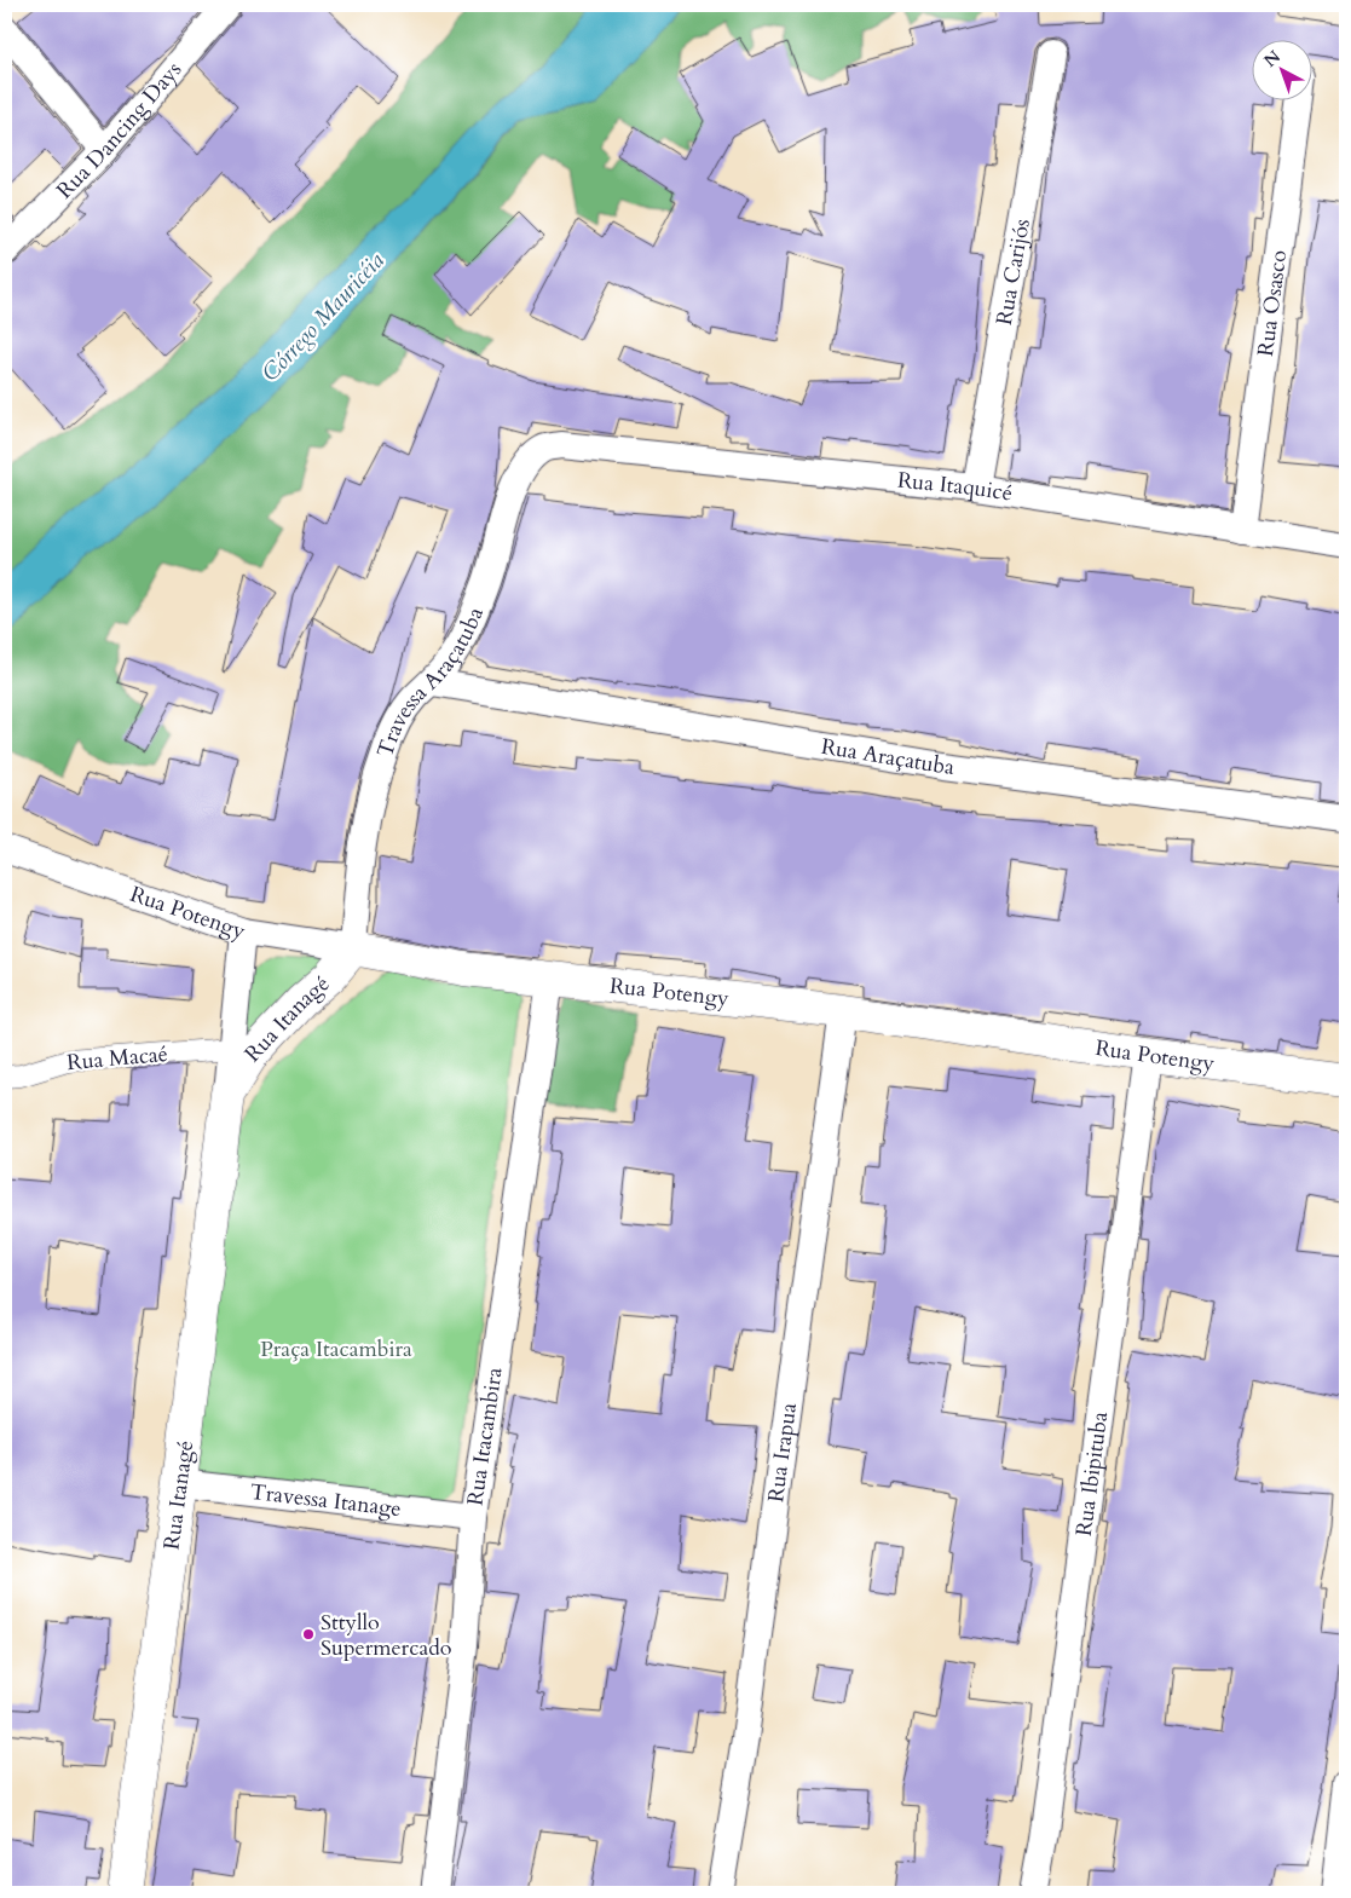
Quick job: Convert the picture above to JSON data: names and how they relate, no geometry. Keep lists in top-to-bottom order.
{
  "streets": {
    "main road": ["Rua Potengy", "Rua Itanagé"],
    "street": [
      "Rua Dancing Days",
      "Rua Carijós",
      "Rua Osasco",
      "Rua Itaquicé",
      "Travessa Araçatuba",
      "Rua Araçatuba",
      "Rua Macaé",
      "Rua Itacambira",
      "Rua Irapua",
      "Rua Ibipituba",
      "Travessa Itanage"
    ]
  },
  "crossings": [
    ["Rua Carijós", "Rua Itaquicé"],
    ["Rua Osasco", "Rua Itaquicé"],
    ["Rua Itaquicé", "Travessa Araçatuba"],
    ["Travessa Araçatuba", "Rua Araçatuba"],
    ["Travessa Araçatuba", "Rua Potengy"],
    ["Travessa Araçatuba", "Rua Itanagé"],
    ["Rua Potengy", "Rua Itanagé"],
    ["Rua Potengy", "Rua Itacambira"],
    ["Rua Potengy", "Rua Irapua"],
    ["Rua Potengy", "Rua Ibipituba"],
    ["Rua Itanagé", "Rua Macaé"],
    ["Rua Itanagé", "Travessa Itanage"],
    ["Rua Itacambira", "Travessa Itanage"]
  ],
  "water": ["Córrego Mauricéia"],
  "parks": ["Praça Itacambira"],
  "places": ["Sttyllo Supermercado"],
  "north": "top left"
}
